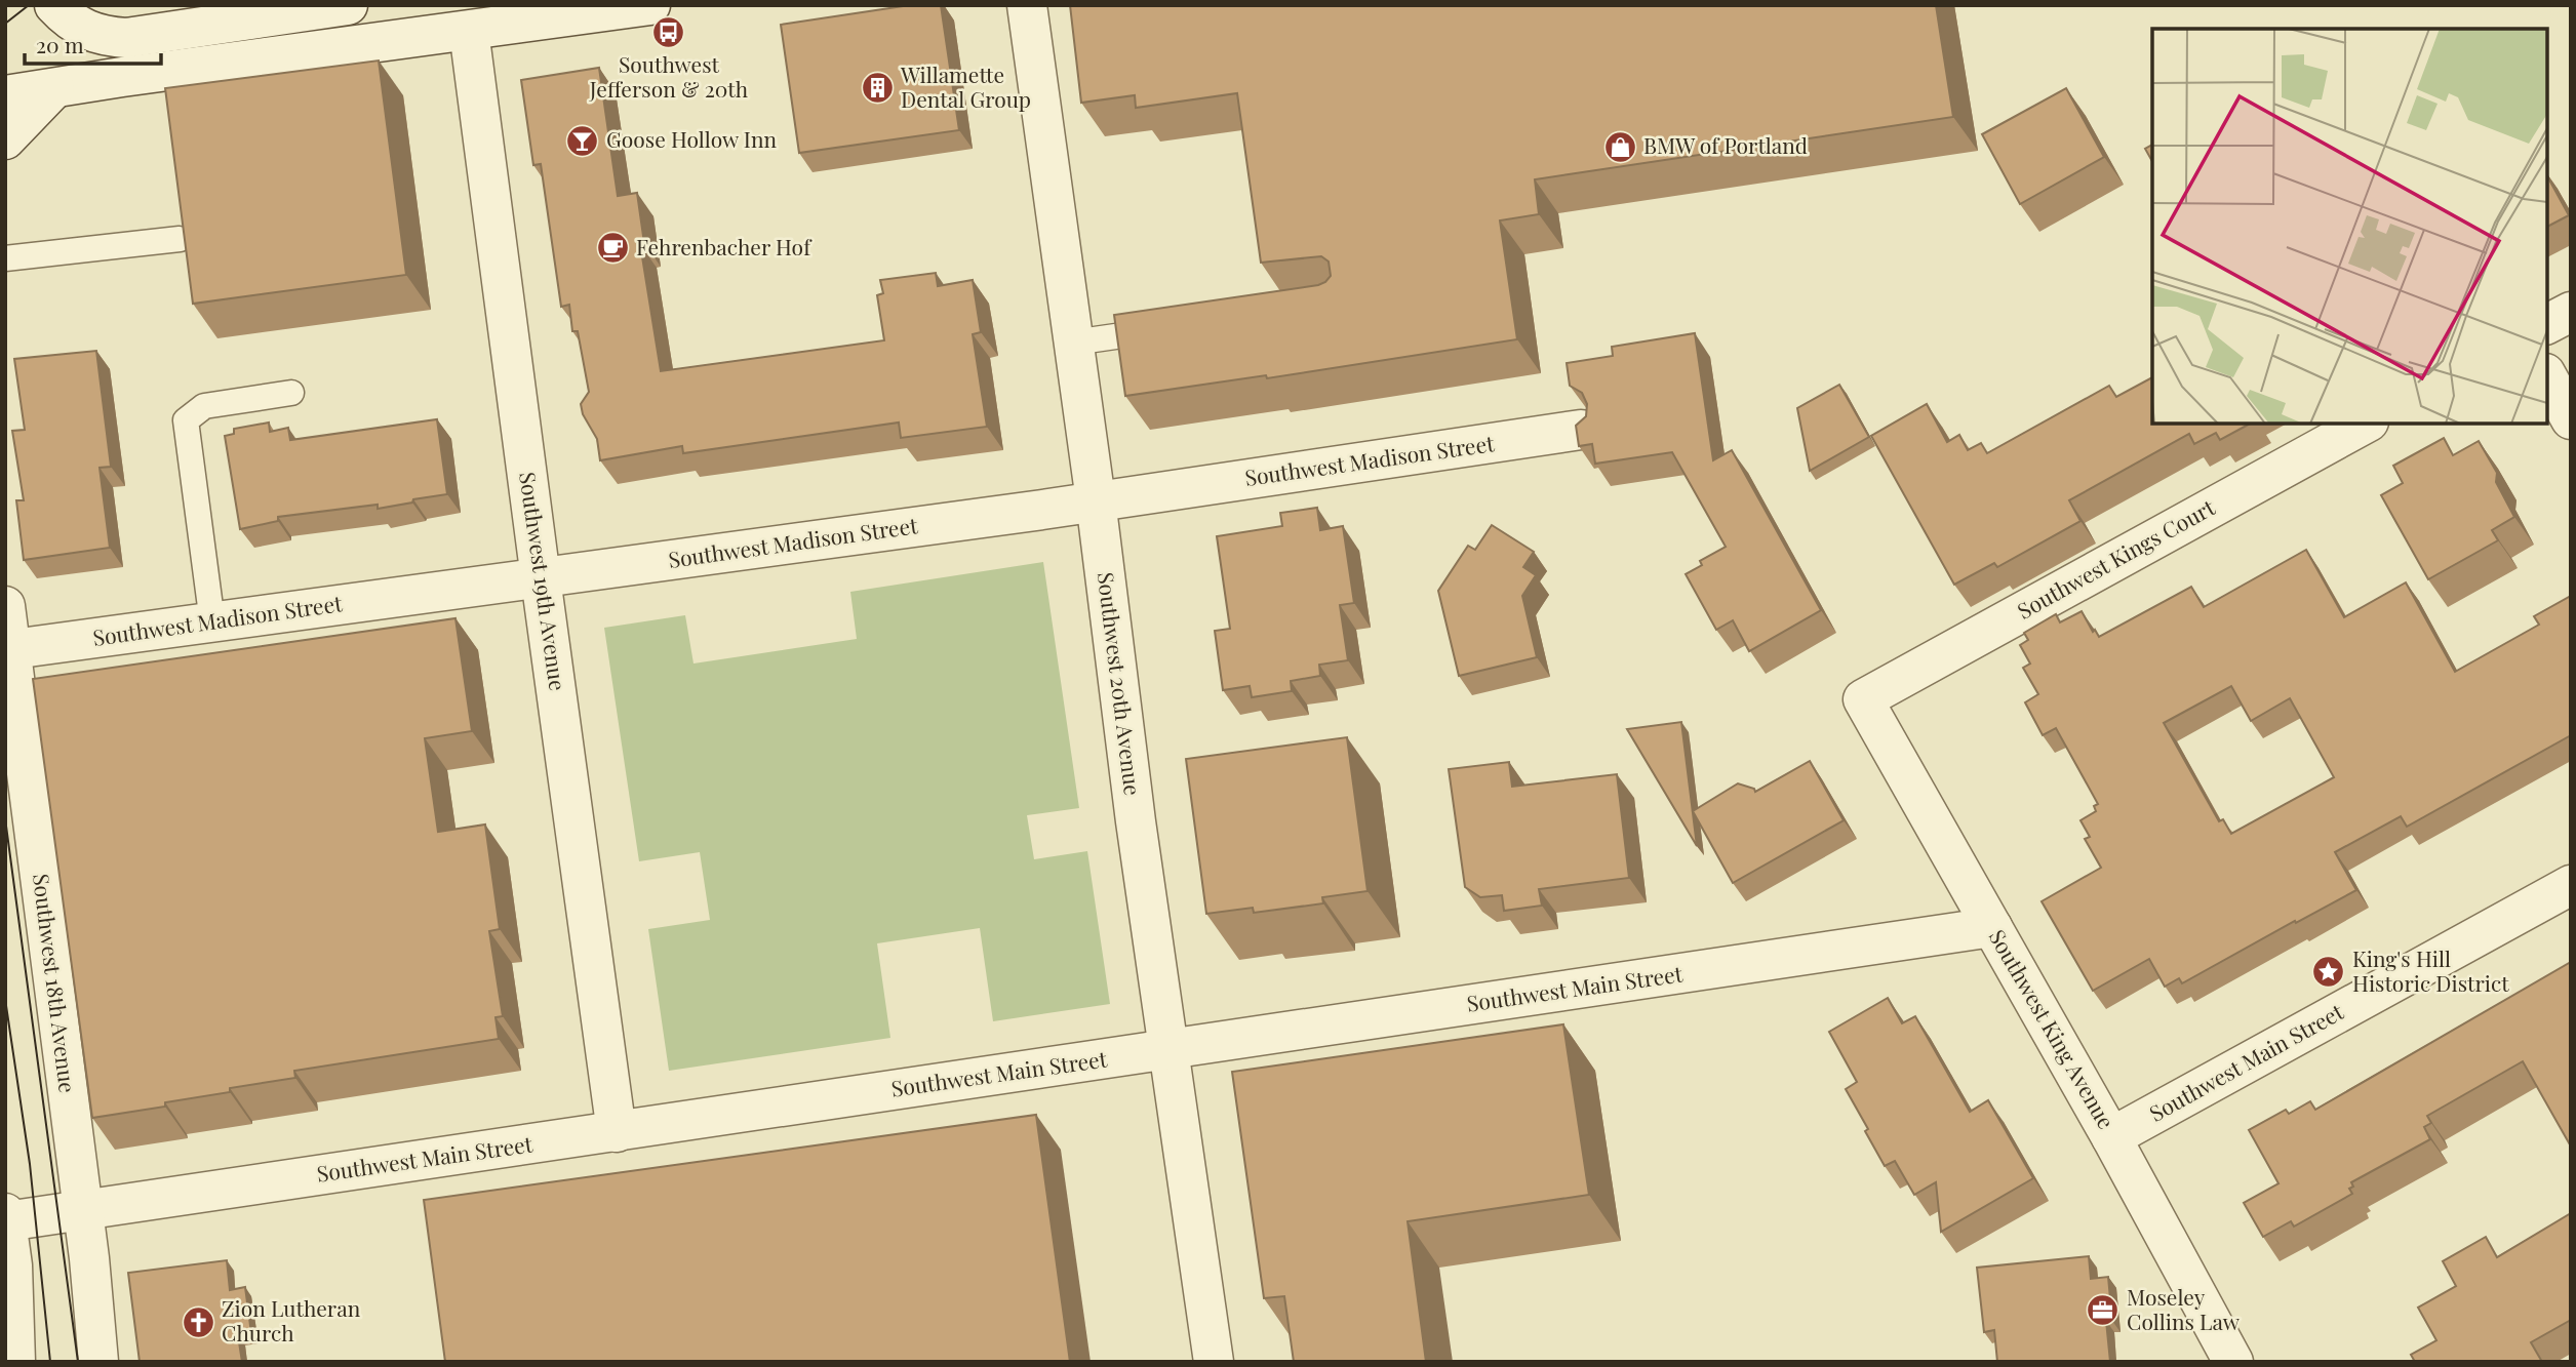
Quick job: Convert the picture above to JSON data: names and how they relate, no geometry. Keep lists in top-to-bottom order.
{
  "streets": {
    "street": [
      "Southwest Madison Street",
      "Southwest Kings Court",
      "Southwest 19th Avenue",
      "Southwest 20th Avenue",
      "Southwest 18th Avenue",
      "Southwest Main Street",
      "Southwest King Avenue"
    ]
  },
  "crossings": [
    ["Southwest Madison Street", "Southwest 19th Avenue"],
    ["Southwest Madison Street", "Southwest 20th Avenue"],
    ["Southwest Madison Street", "Southwest 18th Avenue"],
    ["Southwest Kings Court", "Southwest King Avenue"],
    ["Southwest 19th Avenue", "Southwest Main Street"],
    ["Southwest 20th Avenue", "Southwest Main Street"],
    ["Southwest 18th Avenue", "Southwest Main Street"],
    ["Southwest Main Street", "Southwest King Avenue"]
  ],
  "places": {
    "bus stop": ["Southwest Jefferson & 20th"],
    "building": ["Willamette Dental Group"],
    "bar": ["Goose Hollow Inn"],
    "shop": ["BMW of Portland"],
    "cafe": ["Fehrenbacher Hof"],
    "place": ["King's Hill Historic District"],
    "office": ["Moseley Collins Law"],
    "church": ["Zion Lutheran Church"]
  },
  "scale_bar": "20 m"
}
